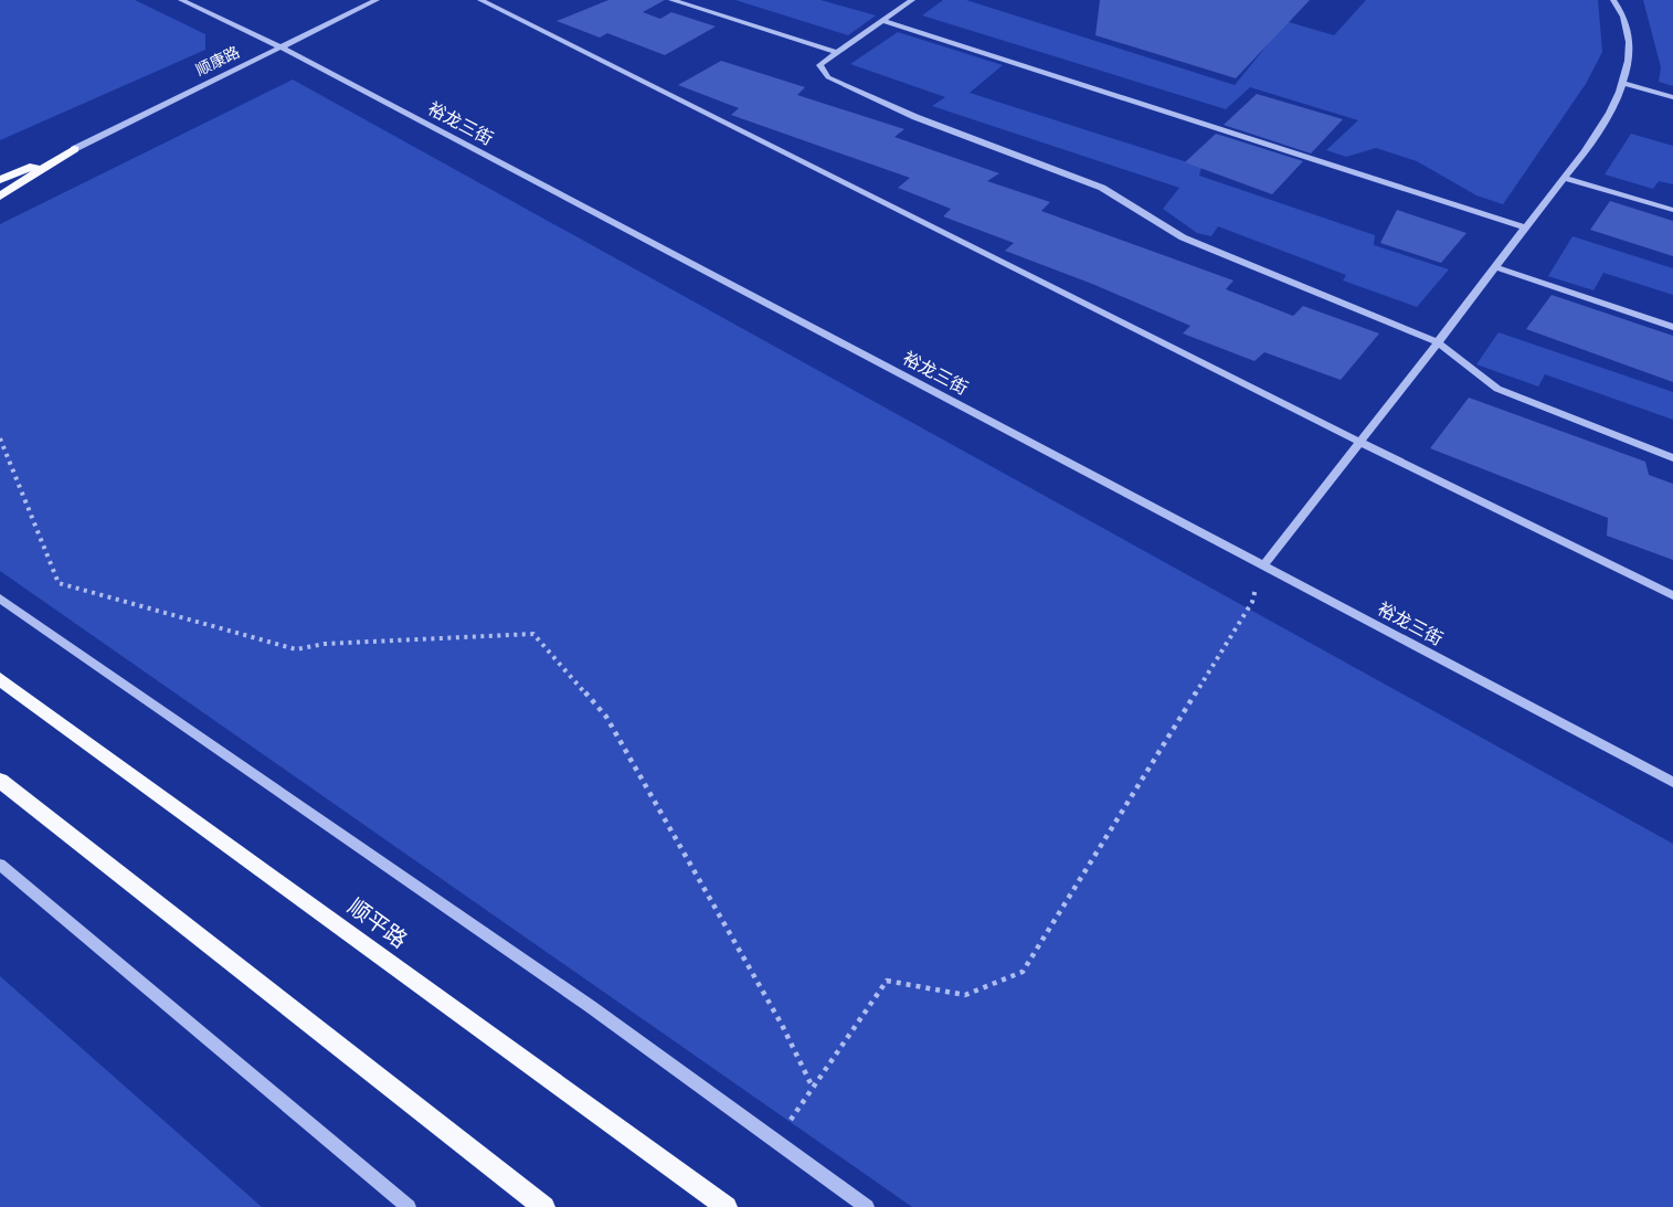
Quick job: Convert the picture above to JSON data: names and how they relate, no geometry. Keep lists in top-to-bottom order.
{
  "streets": {
    "main road": ["顺康路", "顺平路"],
    "street": ["裕龙三街"]
  },
  "crossings": [
    ["顺康路", "裕龙三街"]
  ]
}
